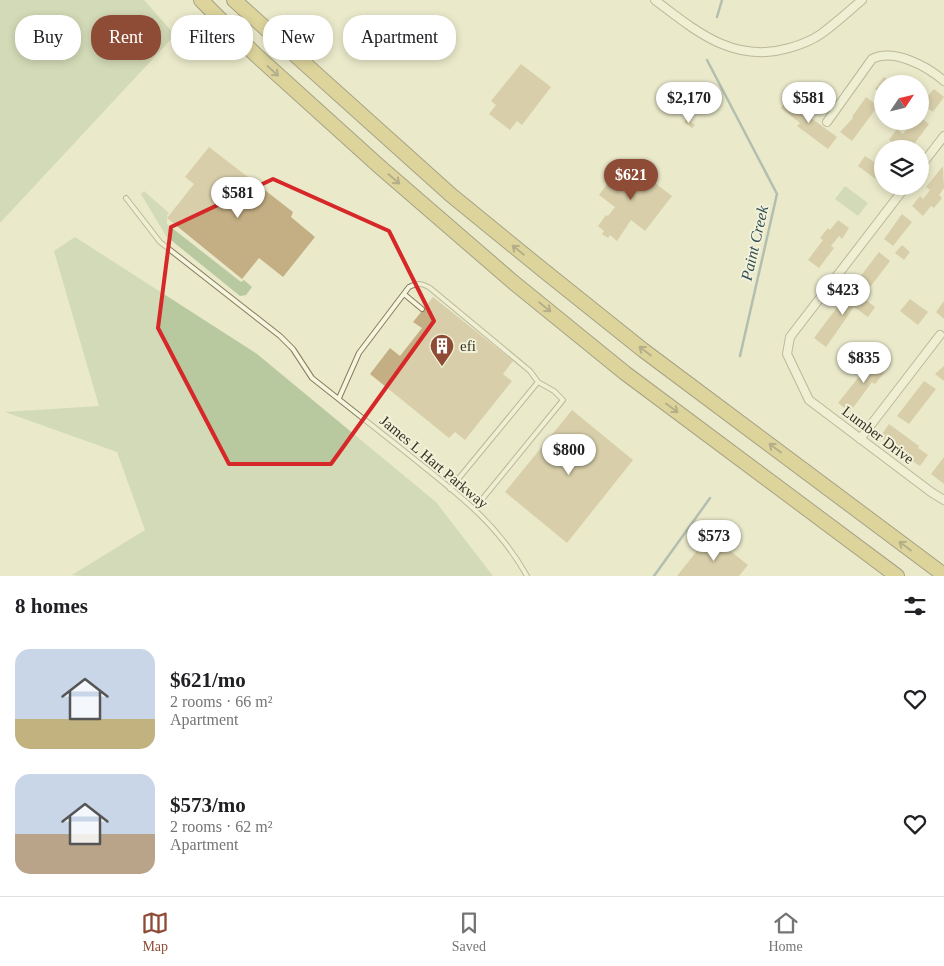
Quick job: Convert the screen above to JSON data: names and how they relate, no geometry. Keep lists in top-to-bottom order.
{
  "streets": {
    "street": ["Lumber Drive"],
    "lane": ["James L Hart Parkway"]
  },
  "water": ["Paint Creek"],
  "places": {
    "building": ["efi"]
  },
  "north": "top right",
  "page": {
    "chip": [
      "Buy",
      "Rent",
      "Filters",
      "New",
      "Apartment"
    ],
    "price": [
      "$2,170",
      "$581",
      "$621",
      "$581",
      "$423",
      "$835",
      "$800",
      "$573"
    ],
    "heading": "8 homes",
    "list": [
      {
        "name": "$621/mo",
        "note": "2 rooms · 66 m² · Apartment"
      },
      {
        "name": "$573/mo",
        "note": "2 rooms · 62 m² · Apartment"
      }
    ],
    "tabs": ["Map", "Saved", "Home"]
  }
}
